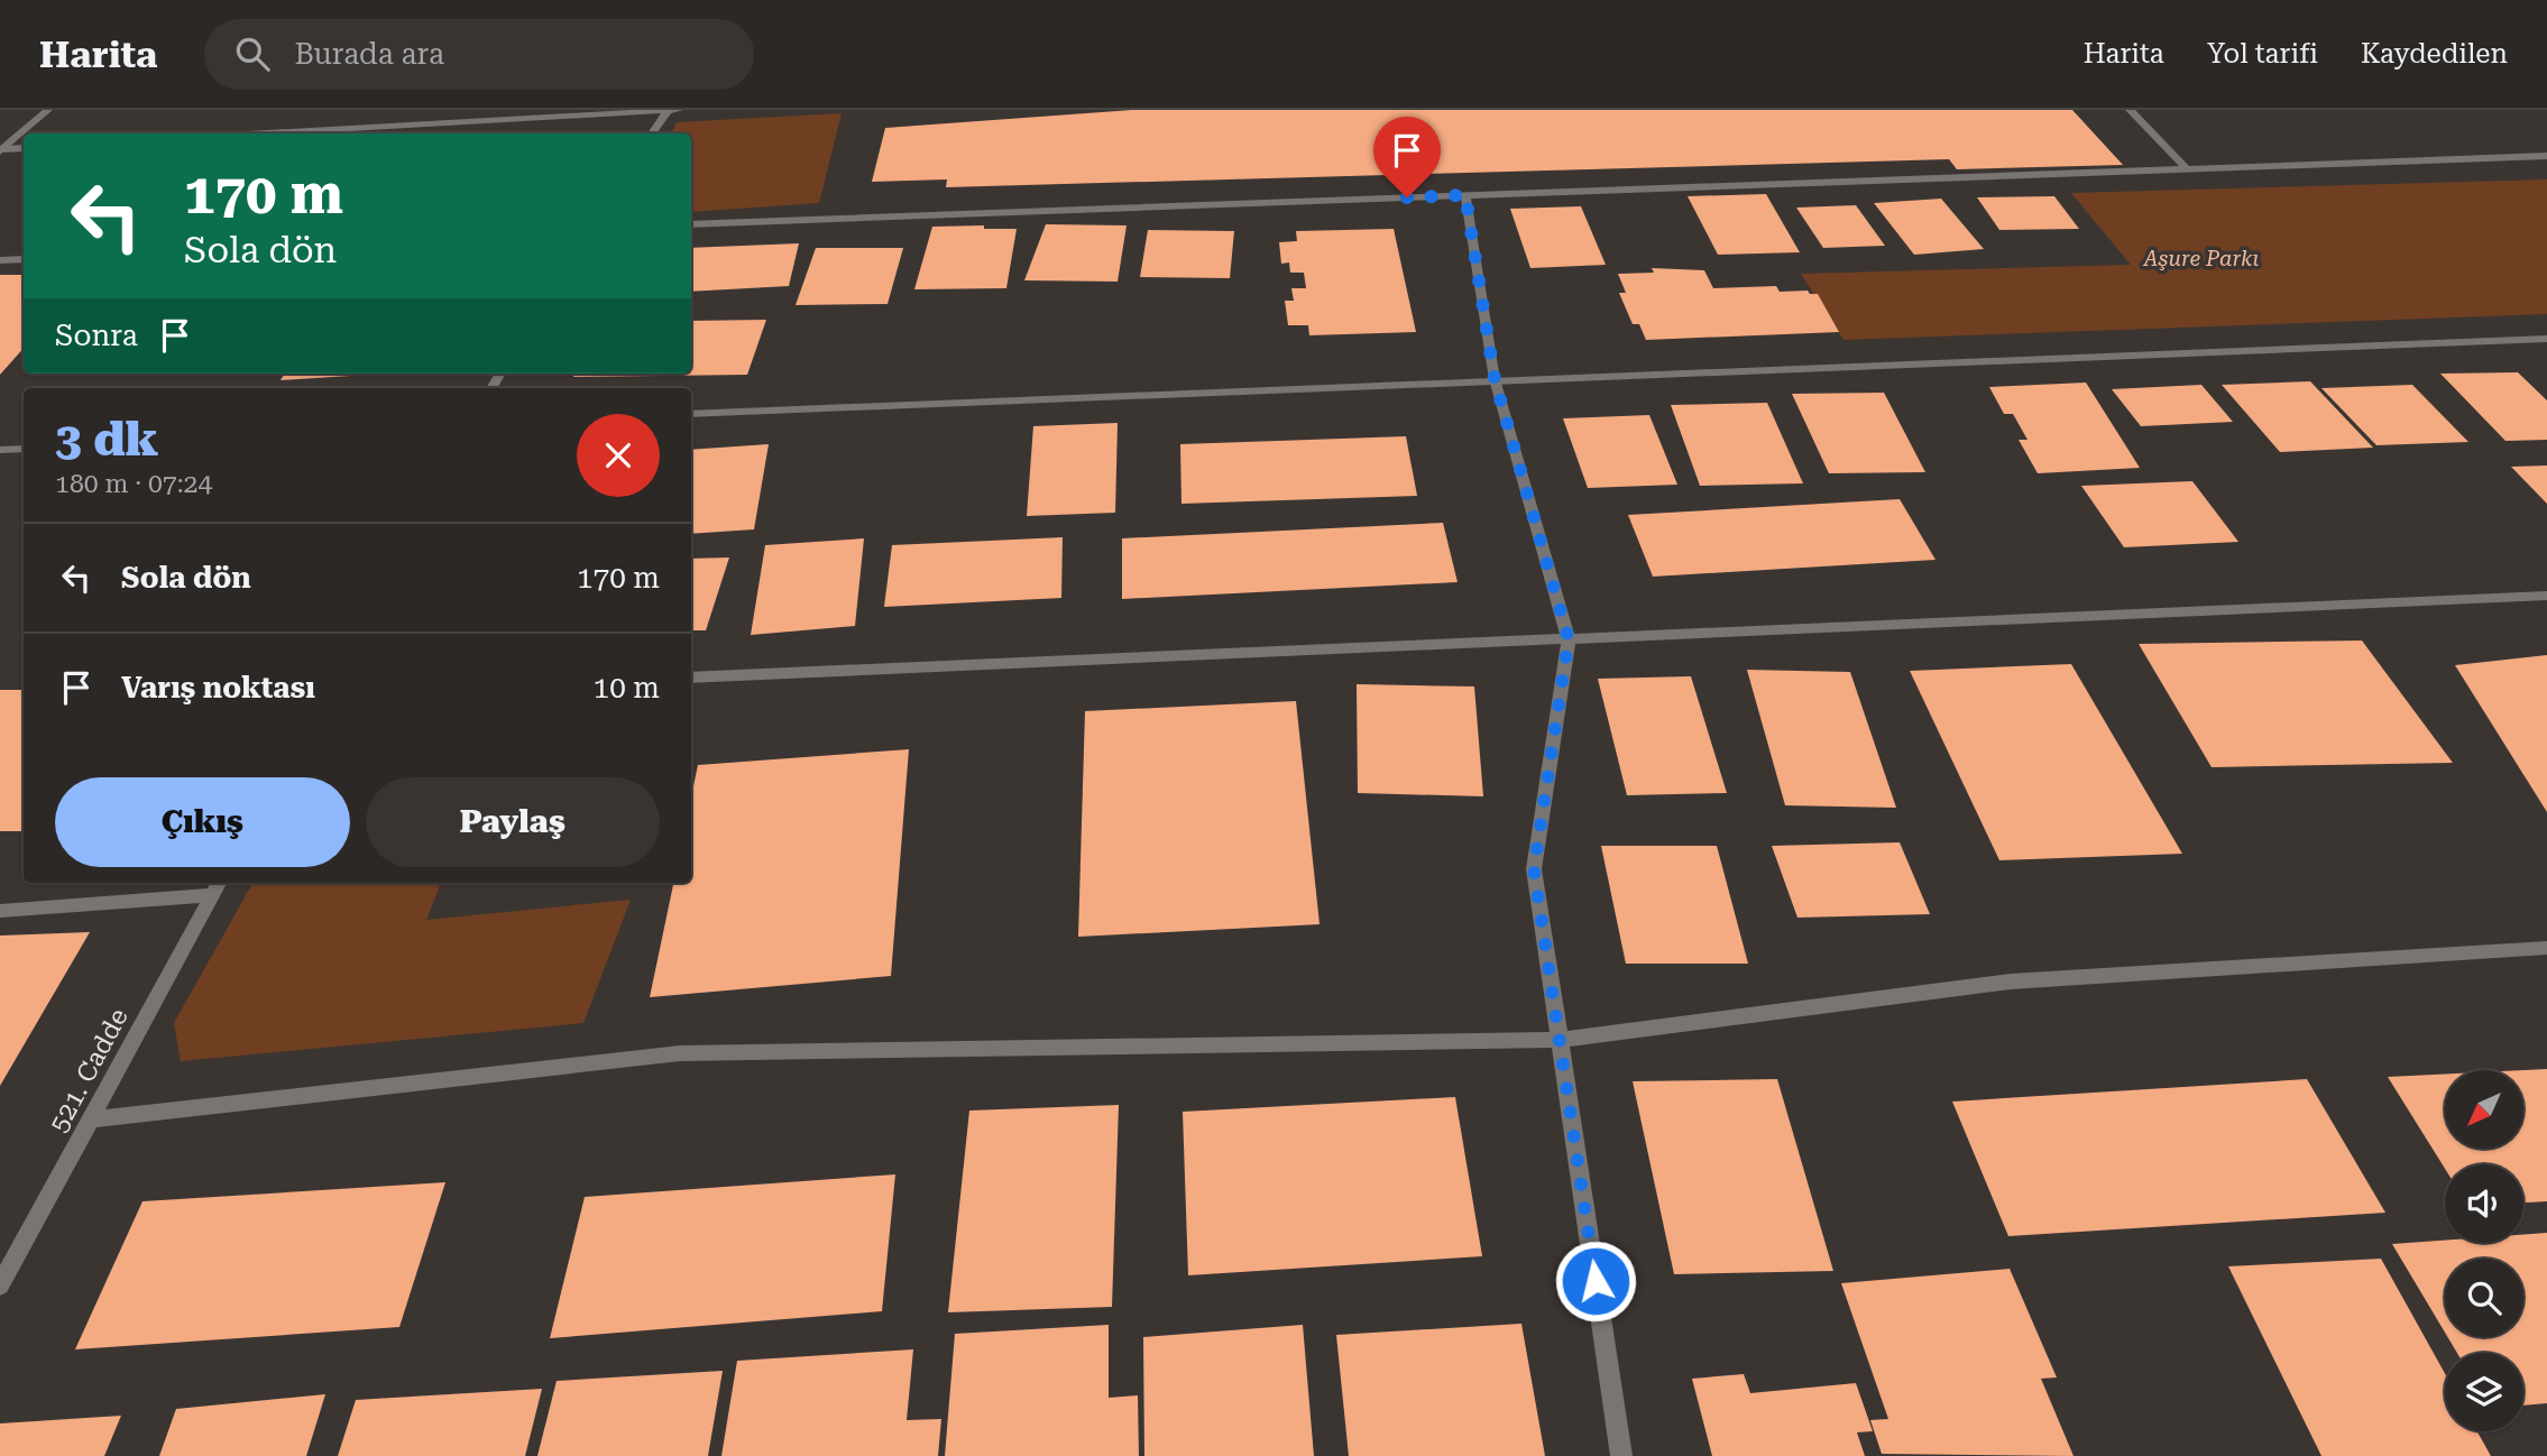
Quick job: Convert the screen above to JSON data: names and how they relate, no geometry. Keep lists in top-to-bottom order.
{
  "streets": {
    "street": ["521. Cadde"]
  },
  "parks": ["Aşure Parkı"],
  "north": "bottom left",
  "page": {
    "header": "Harita",
    "search": "Burada ara",
    "nav": ["Harita", "Yol tarifi", "Kaydedilen"],
    "turn": ["170 m", "Sola dön"],
    "then": "Sonra",
    "heading": ["3 dk", "180 m · 07:24"],
    "list": [
      {
        "name": "Sola dön",
        "value": "170 m"
      },
      {
        "name": "Varış noktası",
        "value": "10 m"
      }
    ],
    "buttons": ["Çıkış", "Paylaş"]
  }
}
